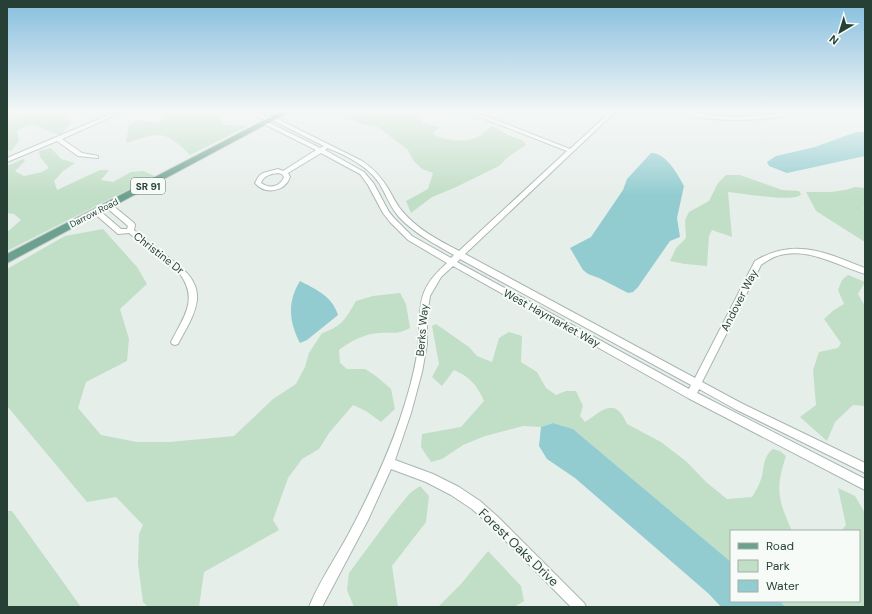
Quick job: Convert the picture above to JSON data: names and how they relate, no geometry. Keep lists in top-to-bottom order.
{
  "streets": {
    "main road": ["SR 91", "Darrow Road"],
    "street": [
      "Christine Dr",
      "Andover Way",
      "West Haymarket Way",
      "Berks Way",
      "Forest Oaks Drive"
    ]
  },
  "crossings": [
    ["Darrow Road", "Christine Dr"],
    ["Andover Way", "West Haymarket Way"],
    ["West Haymarket Way", "Berks Way"],
    ["Berks Way", "Forest Oaks Drive"]
  ],
  "legend": ["Road", "Park", "Water"],
  "north": "bottom left"
}
